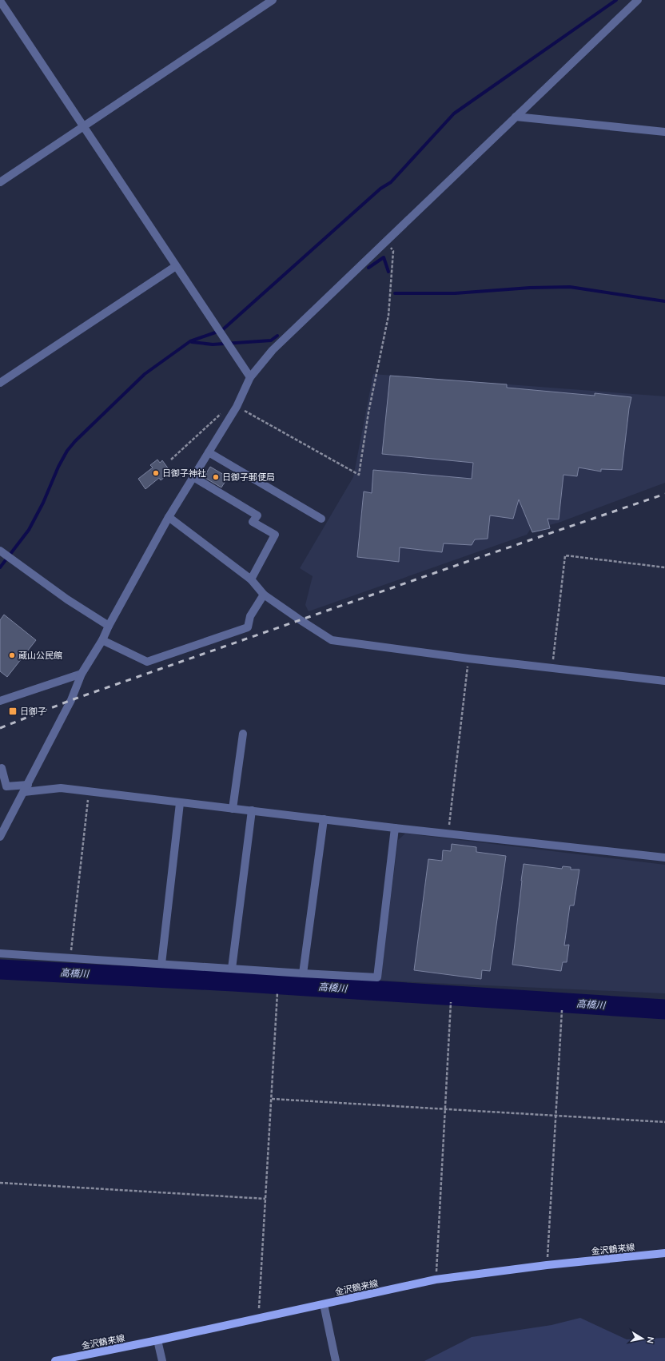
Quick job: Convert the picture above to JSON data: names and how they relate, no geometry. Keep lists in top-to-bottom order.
{
  "streets": {
    "main road": ["金沢鶴来線"]
  },
  "water": ["高橋川"],
  "places": {
    "other": ["日御子神社", "日御子郵便局", "蔵山公民館"],
    "transit": ["日御子"]
  },
  "north": "right"
}
